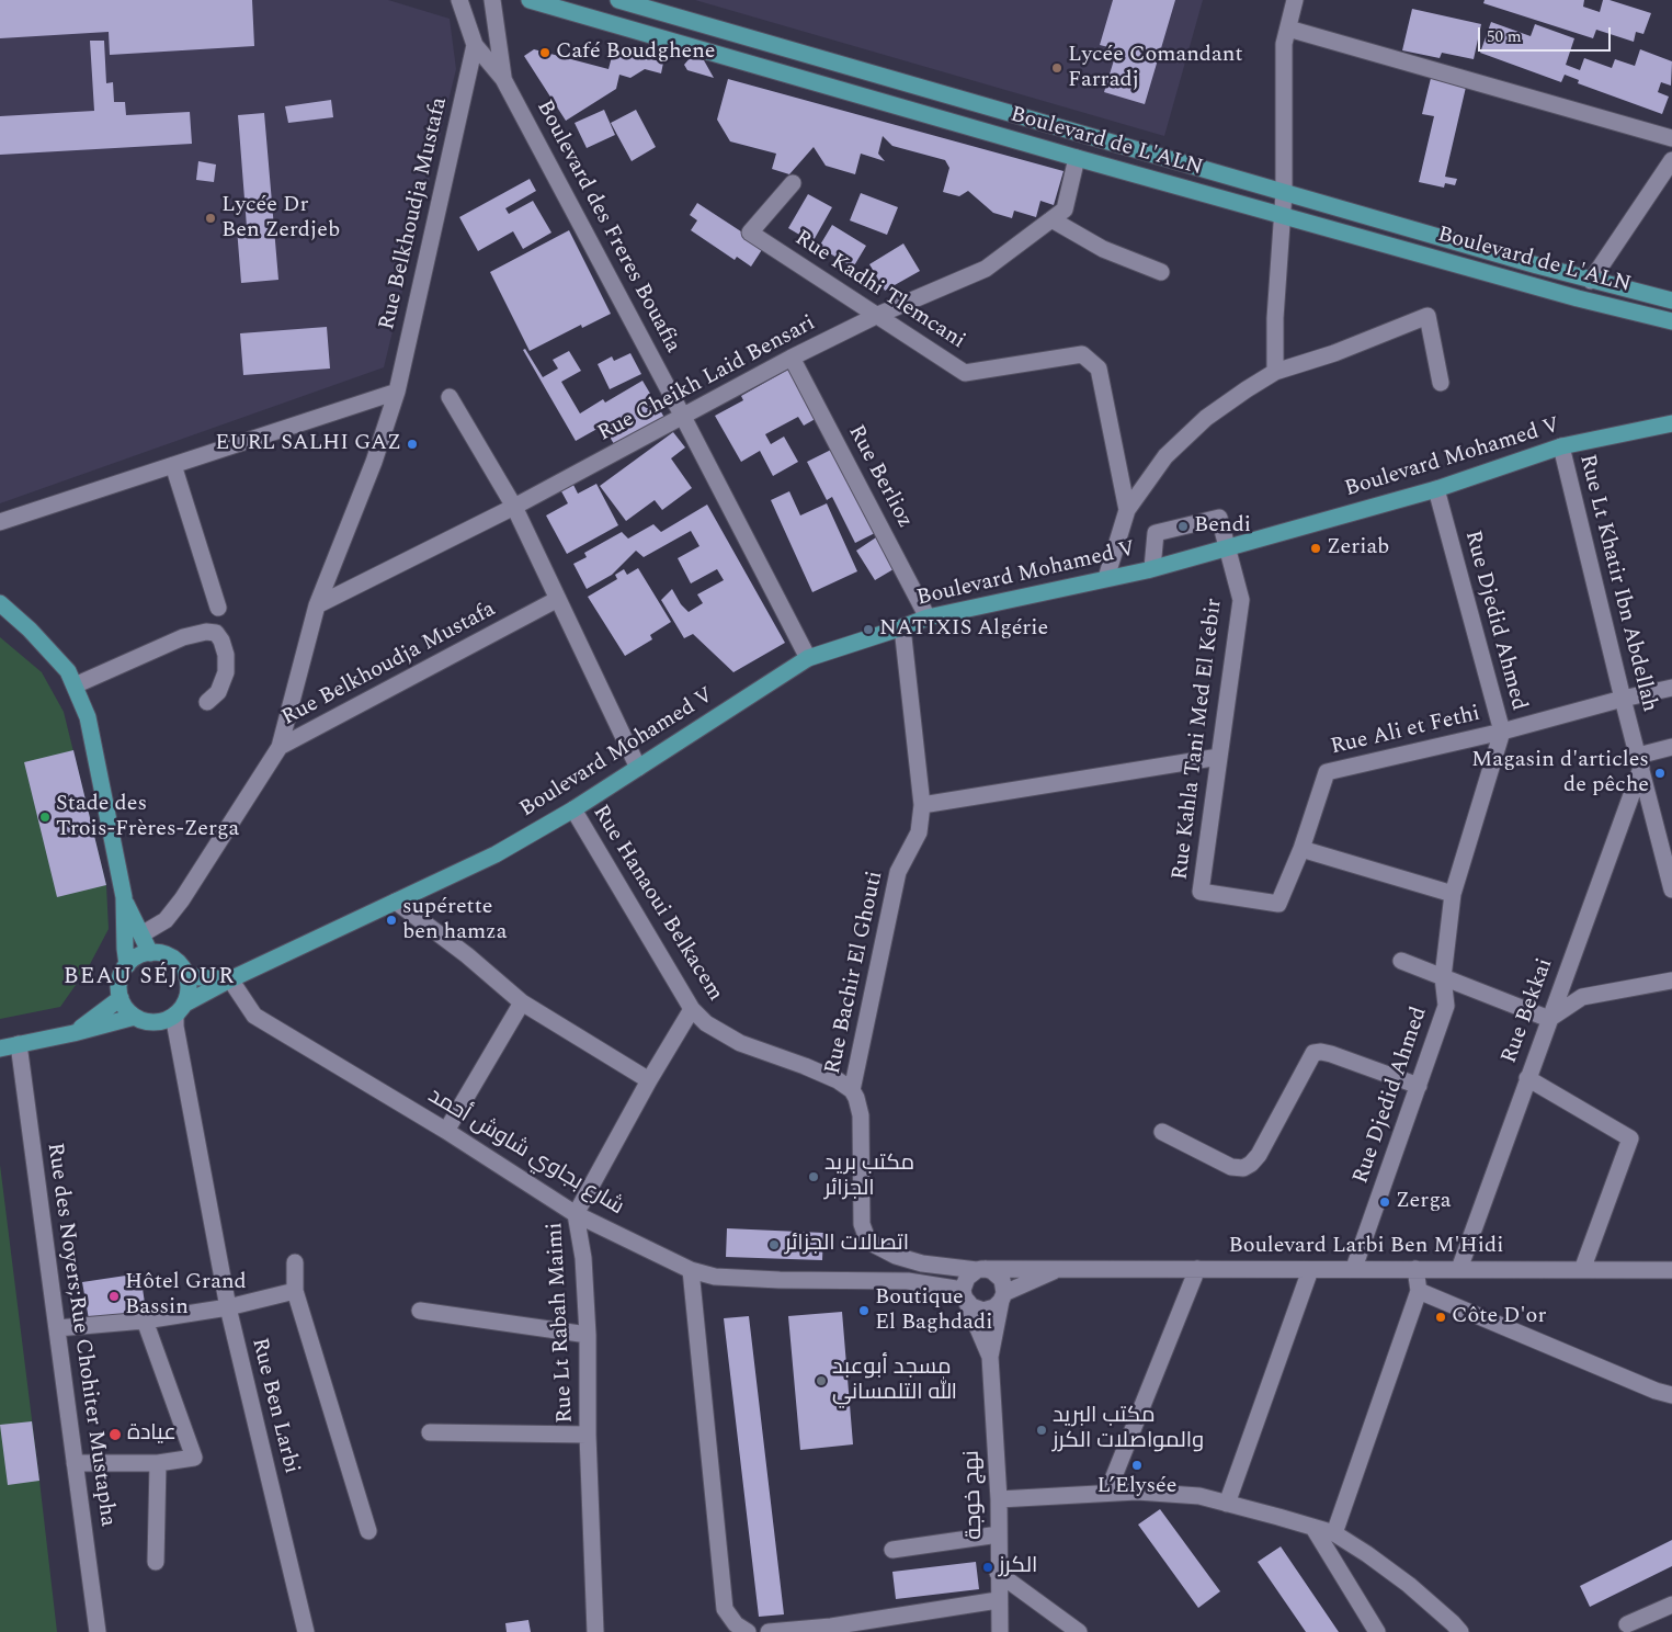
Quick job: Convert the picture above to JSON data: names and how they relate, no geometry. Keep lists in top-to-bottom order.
{
  "streets": {
    "main road": ["Boulevard de L'ALN", "Boulevard Mohamed V"],
    "street": [
      "Rue Belkhoudja Mustafa",
      "Boulevard des Freres Bouafia",
      "Rue Kadhi Tlemcani",
      "Rue Cheikh Laid Bensari",
      "Rue Berlioz",
      "Rue Lt Khatir Ibn Abdellah",
      "Rue Djedid Ahmed",
      "Rue Ali et Fethi",
      "Rue Kahla Tani Med El Kebir",
      "Rue Hanaoui Belkacem",
      "Rue Bachir El Ghouti",
      "Rue Bekkai",
      "شارع بجاوي شاوش أحمد",
      "Boulevard Larbi Ben M'Hidi",
      "Rue Lt Rabah Maimi",
      "Rue des Noyers;Rue Chohiter Mustapha",
      "Rue Ben Larbi",
      "نهج خوجة"
    ]
  },
  "crossings": [
    ["Boulevard de L'ALN", "Rue Cheikh Laid Bensari"],
    ["Rue Belkhoudja Mustafa", "Rue Cheikh Laid Bensari"],
    ["Boulevard des Freres Bouafia", "Rue Cheikh Laid Bensari"],
    ["Boulevard des Freres Bouafia", "Boulevard Mohamed V"],
    ["Rue Kadhi Tlemcani", "Rue Cheikh Laid Bensari"],
    ["Rue Cheikh Laid Bensari", "Rue Berlioz"],
    ["Boulevard Mohamed V", "Rue Berlioz"],
    ["Boulevard Mohamed V", "Rue Lt Khatir Ibn Abdellah"],
    ["Boulevard Mohamed V", "Rue Djedid Ahmed"],
    ["Boulevard Mohamed V", "Rue Kahla Tani Med El Kebir"],
    ["Boulevard Mohamed V", "Rue Hanaoui Belkacem"],
    ["Boulevard Mohamed V", "Rue Bachir El Ghouti"],
    ["Boulevard Mohamed V", "شارع بجاوي شاوش أحمد"],
    ["Boulevard Mohamed V", "Rue Ben Larbi"],
    ["Rue Lt Khatir Ibn Abdellah", "Rue Bekkai"],
    ["Rue Djedid Ahmed", "Rue Ali et Fethi"],
    ["Rue Djedid Ahmed", "Boulevard Larbi Ben M'Hidi"],
    ["Rue Ali et Fethi", "Rue Kahla Tani Med El Kebir"],
    ["Rue Hanaoui Belkacem", "Rue Bachir El Ghouti"],
    ["Rue Hanaoui Belkacem", "Rue Lt Rabah Maimi"],
    ["Rue Bachir El Ghouti", "Boulevard Larbi Ben M'Hidi"],
    ["Rue Bekkai", "Boulevard Larbi Ben M'Hidi"],
    ["شارع بجاوي شاوش أحمد", "Boulevard Larbi Ben M'Hidi"],
    ["شارع بجاوي شاوش أحمد", "Rue Lt Rabah Maimi"],
    ["شارع بجاوي شاوش أحمد", "نهج خوجة"],
    ["Boulevard Larbi Ben M'Hidi", "نهج خوجة"]
  ],
  "districts": ["BEAU SÉJOUR"],
  "places": [
    "Café Boudghene",
    "Lycée Comandant Farradj",
    "Lycée Dr Ben Zerdjeb",
    "EURL SALHI GAZ",
    "Bendi",
    "Zeriab",
    "NATIXIS Algérie",
    "Magasin d'articles de pêche",
    "Stade des Trois-Frères-Zerga",
    "supérette ben hamza",
    "مكتب بريد الجزائر",
    "Zerga",
    "اتصالات الجزائر",
    "Hôtel Grand Bassin",
    "Boutique El Baghdadi",
    "Côte D'or",
    "مسجد أبوعبد الله التلمساني",
    "مكتب البريد والمواصلات الكرز",
    "عيادة",
    "L’Elysée",
    "الكرز"
  ],
  "scale_bar": "50 m"
}
